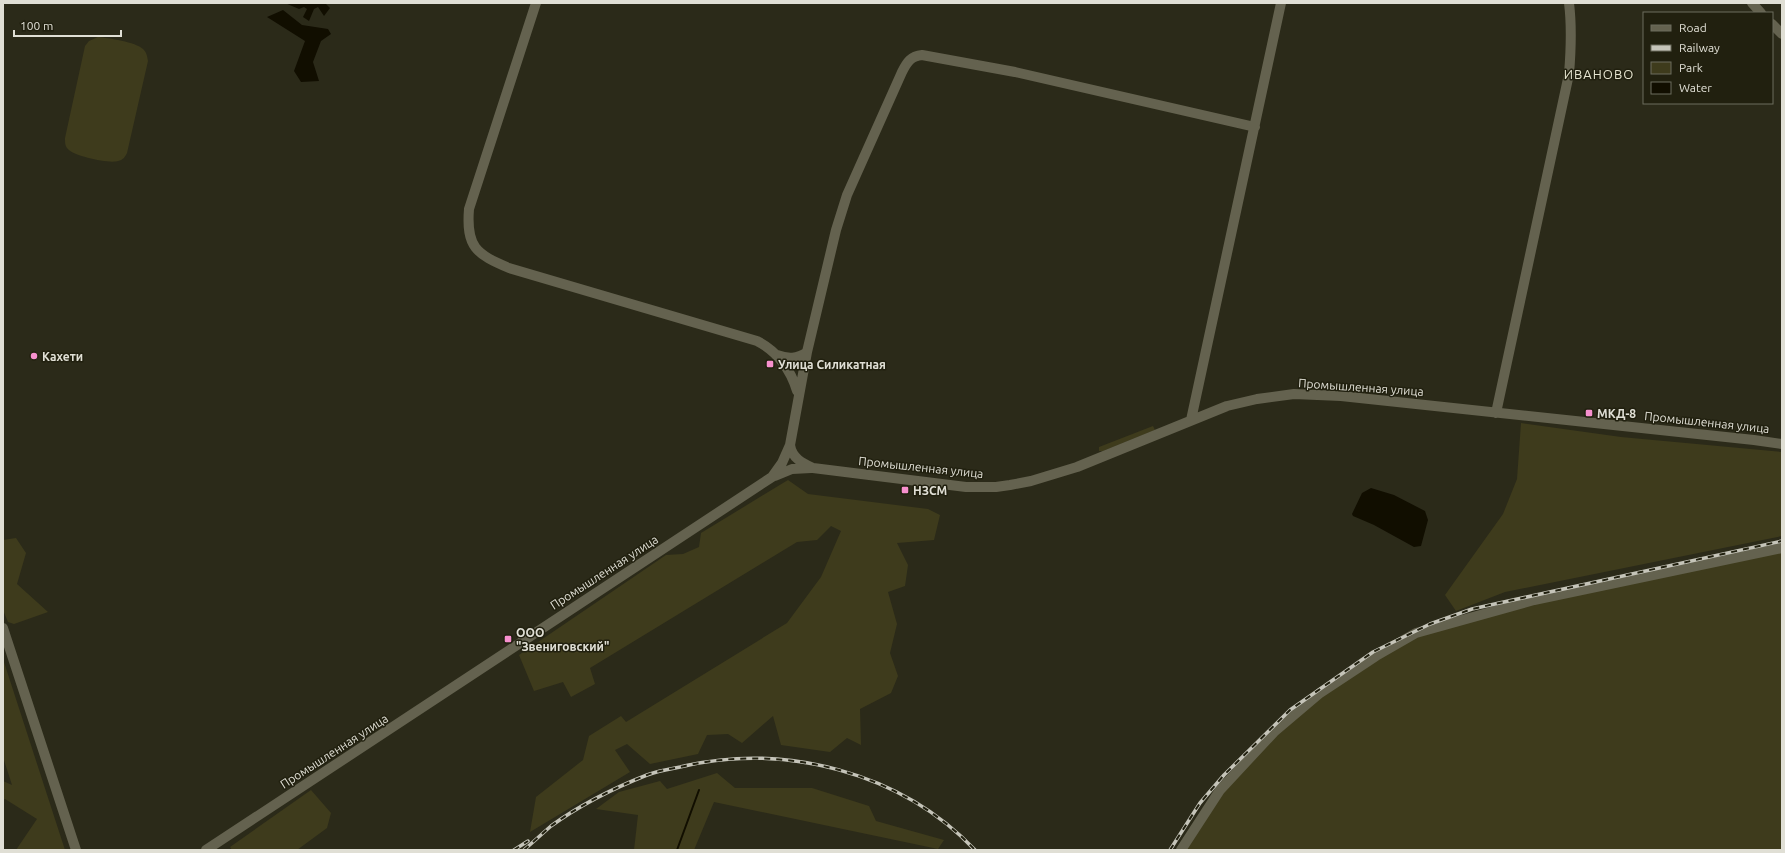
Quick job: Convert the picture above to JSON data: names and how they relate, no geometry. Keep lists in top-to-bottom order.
{
  "streets": {
    "street": ["Промышленная улица"]
  },
  "districts": ["ИВАНОВО"],
  "places": {
    "other": ["Кахети"],
    "transit": [
      "Улица Силикатная",
      "МКД-8",
      "НЗСМ",
      "ООО \"Звениговский\""
    ]
  },
  "legend": [
    "Road",
    "Railway",
    "Park",
    "Water"
  ],
  "scale_bar": "100 m"
}
